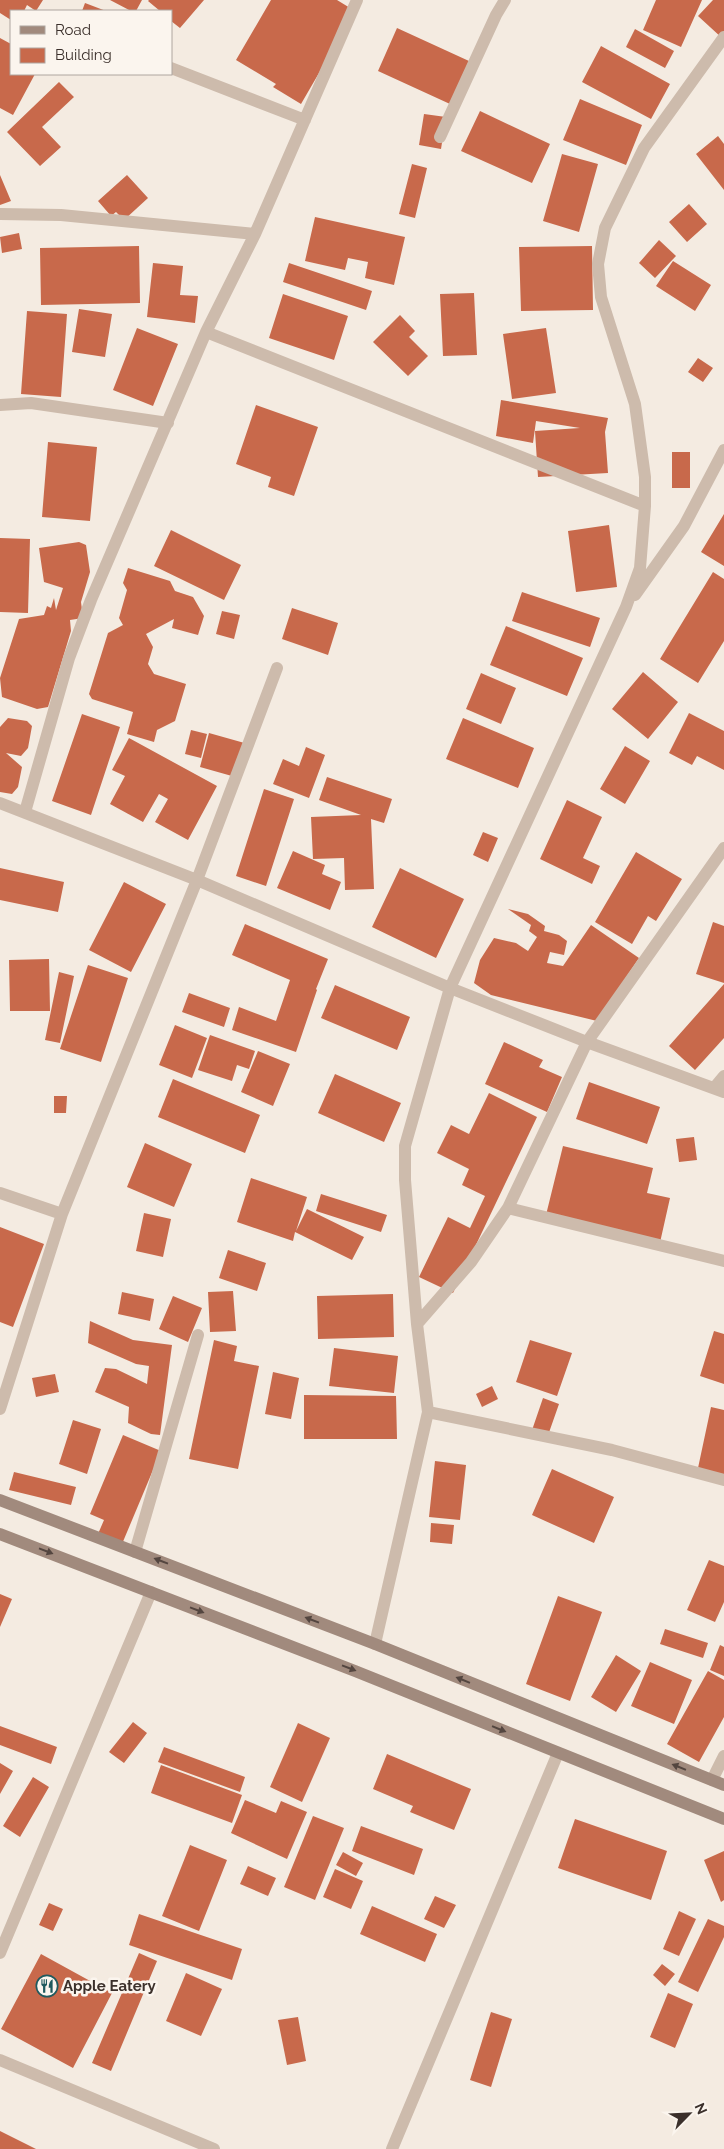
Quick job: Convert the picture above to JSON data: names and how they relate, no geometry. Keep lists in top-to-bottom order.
{
  "places": {
    "restaurant": ["Apple Eatery"]
  },
  "legend": ["Road", "Building"],
  "north": "top right"
}
